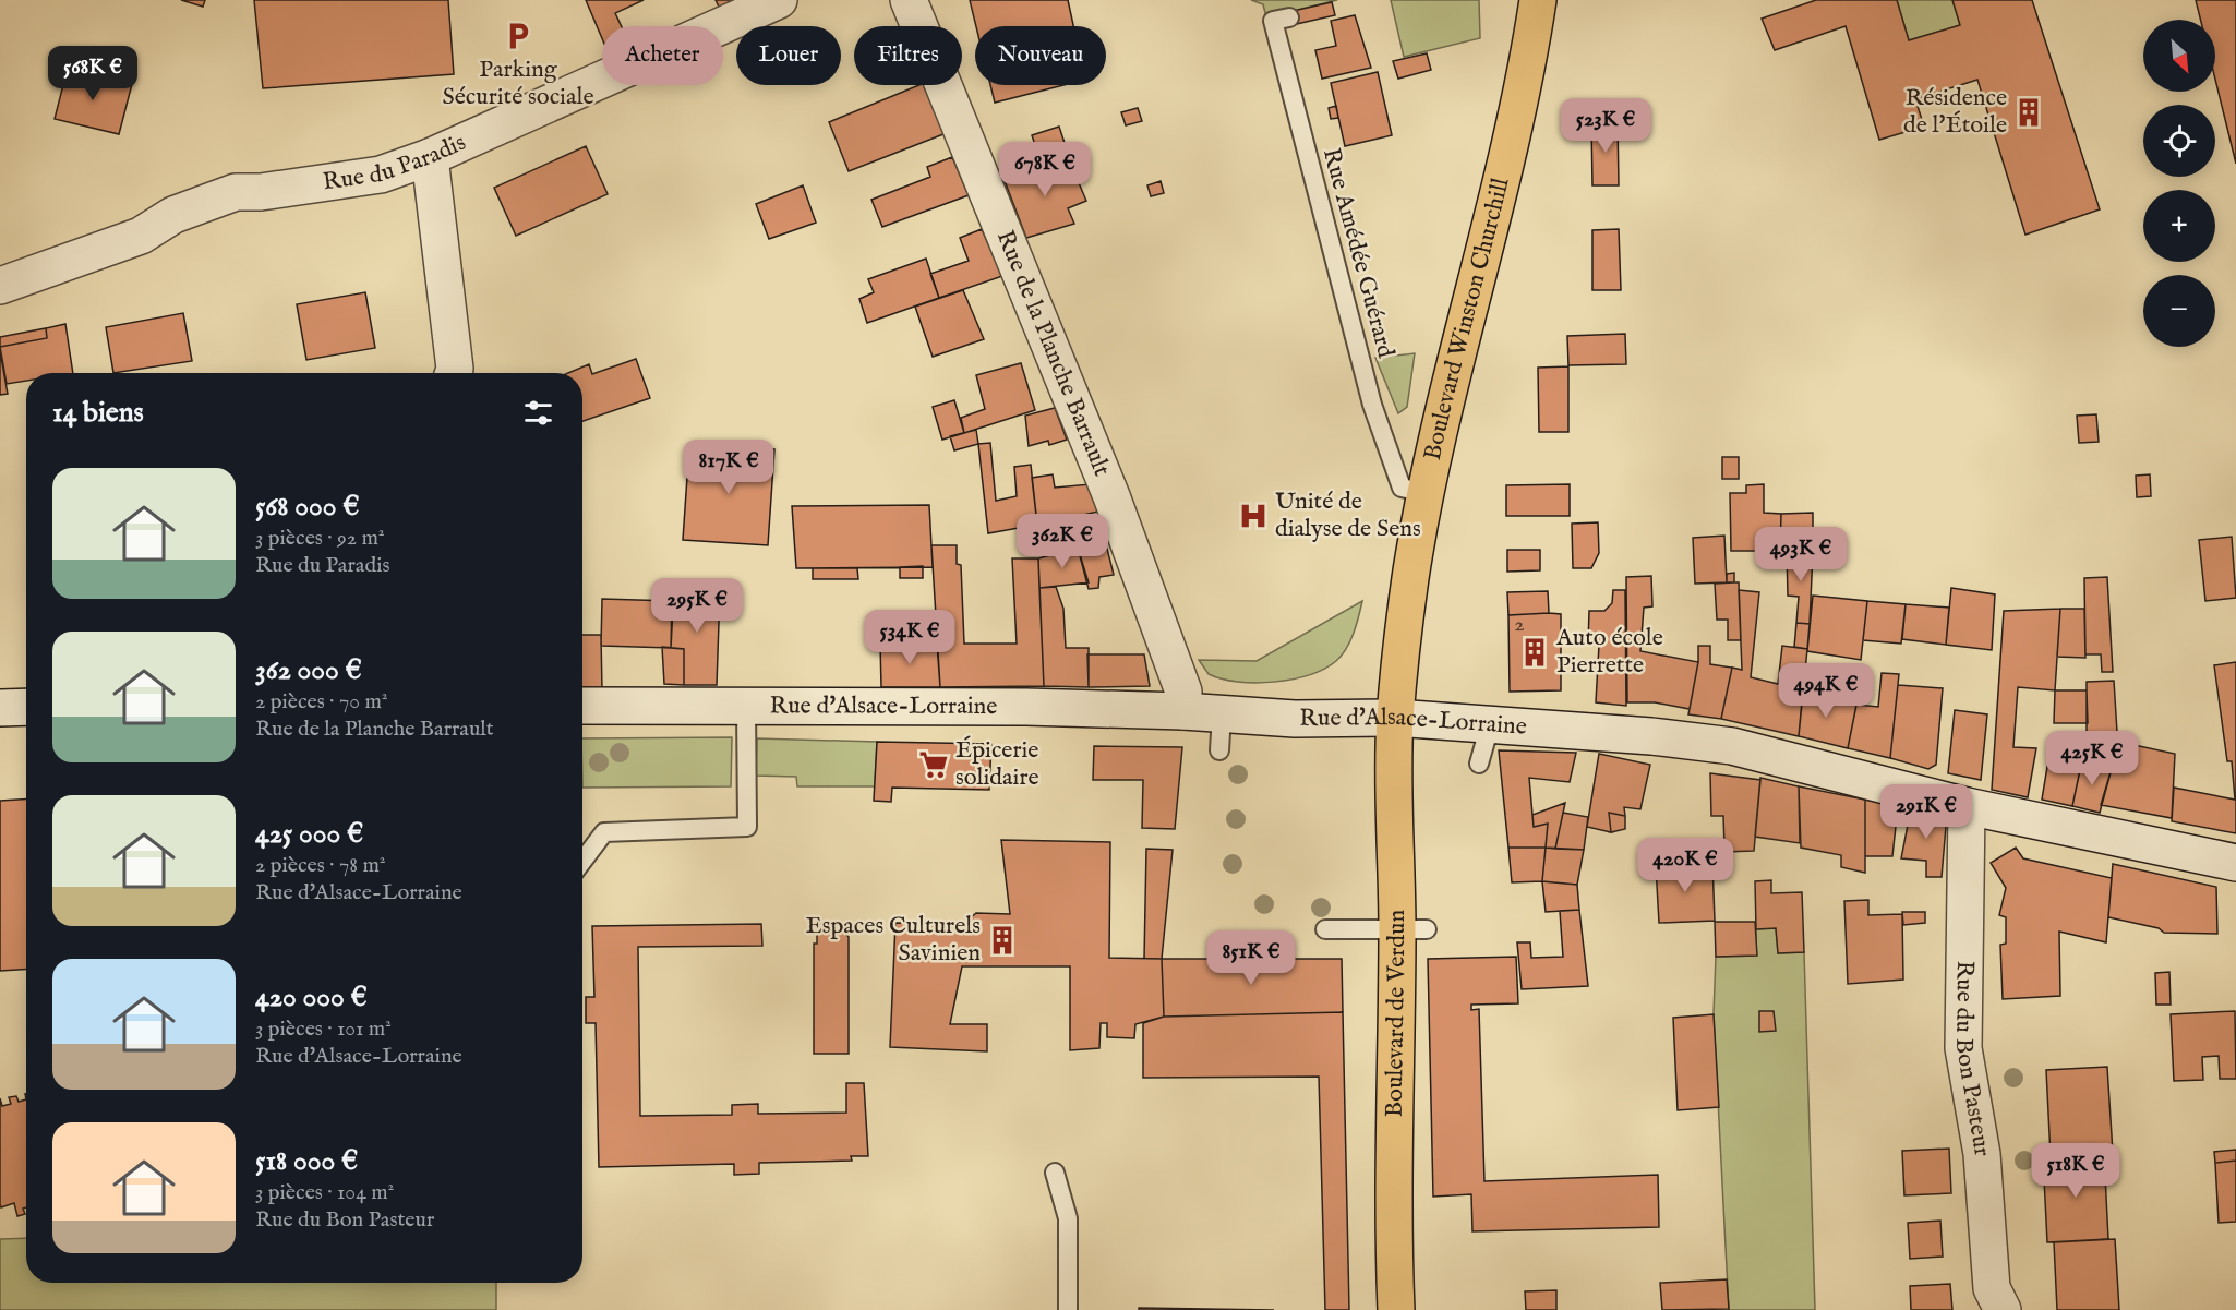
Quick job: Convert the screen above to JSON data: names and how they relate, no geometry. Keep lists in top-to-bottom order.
{
  "streets": {
    "main road": ["Boulevard Winston Churchill", "Boulevard de Verdun"],
    "street": [
      "Rue du Paradis",
      "Rue de la Planche Barrault",
      "Rue d'Alsace-Lorraine",
      "Rue du Bon Pasteur"
    ],
    "lane": ["Rue Amédée Guérard"]
  },
  "crossings": [
    ["Rue Amédée Guérard", "Boulevard Winston Churchill"],
    ["Boulevard Winston Churchill", "Rue d'Alsace-Lorraine"],
    ["Boulevard Winston Churchill", "Boulevard de Verdun"],
    ["Rue de la Planche Barrault", "Rue d'Alsace-Lorraine"],
    ["Rue d'Alsace-Lorraine", "Boulevard de Verdun"],
    ["Rue d'Alsace-Lorraine", "Rue du Bon Pasteur"]
  ],
  "places": {
    "parking": ["Parking Sécurité sociale"],
    "building": ["Résidence de l'Étoile", "Auto école Pierrette", "Espaces Culturels Savinien"],
    "hospital": ["Unité de dialyse de Sens"],
    "supermarket": ["Épicerie solidaire"]
  },
  "house_numbers": ["2"],
  "north": "bottom right",
  "page": {
    "map_buttons": ["+", "−"],
    "chip": [
      "Acheter",
      "Louer",
      "Filtres",
      "Nouveau"
    ],
    "price": [
      "568K €",
      "523K €",
      "678K €",
      "817K €",
      "362K €",
      "493K €",
      "295K €",
      "534K €",
      "494K €",
      "425K €",
      "291K €",
      "420K €",
      "851K €",
      "518K €"
    ],
    "heading": "14 biens",
    "list": [
      {
        "name": "568 000 €",
        "note": "3 pièces · 92 m² · Rue du Paradis"
      },
      {
        "name": "362 000 €",
        "note": "2 pièces · 70 m² · Rue de la Planche Barrault"
      },
      {
        "name": "425 000 €",
        "note": "2 pièces · 78 m² · Rue d'Alsace-Lorraine"
      },
      {
        "name": "420 000 €",
        "note": "3 pièces · 101 m² · Rue d'Alsace-Lorraine"
      },
      {
        "name": "518 000 €",
        "note": "3 pièces · 104 m² · Rue du Bon Pasteur"
      }
    ]
  }
}
